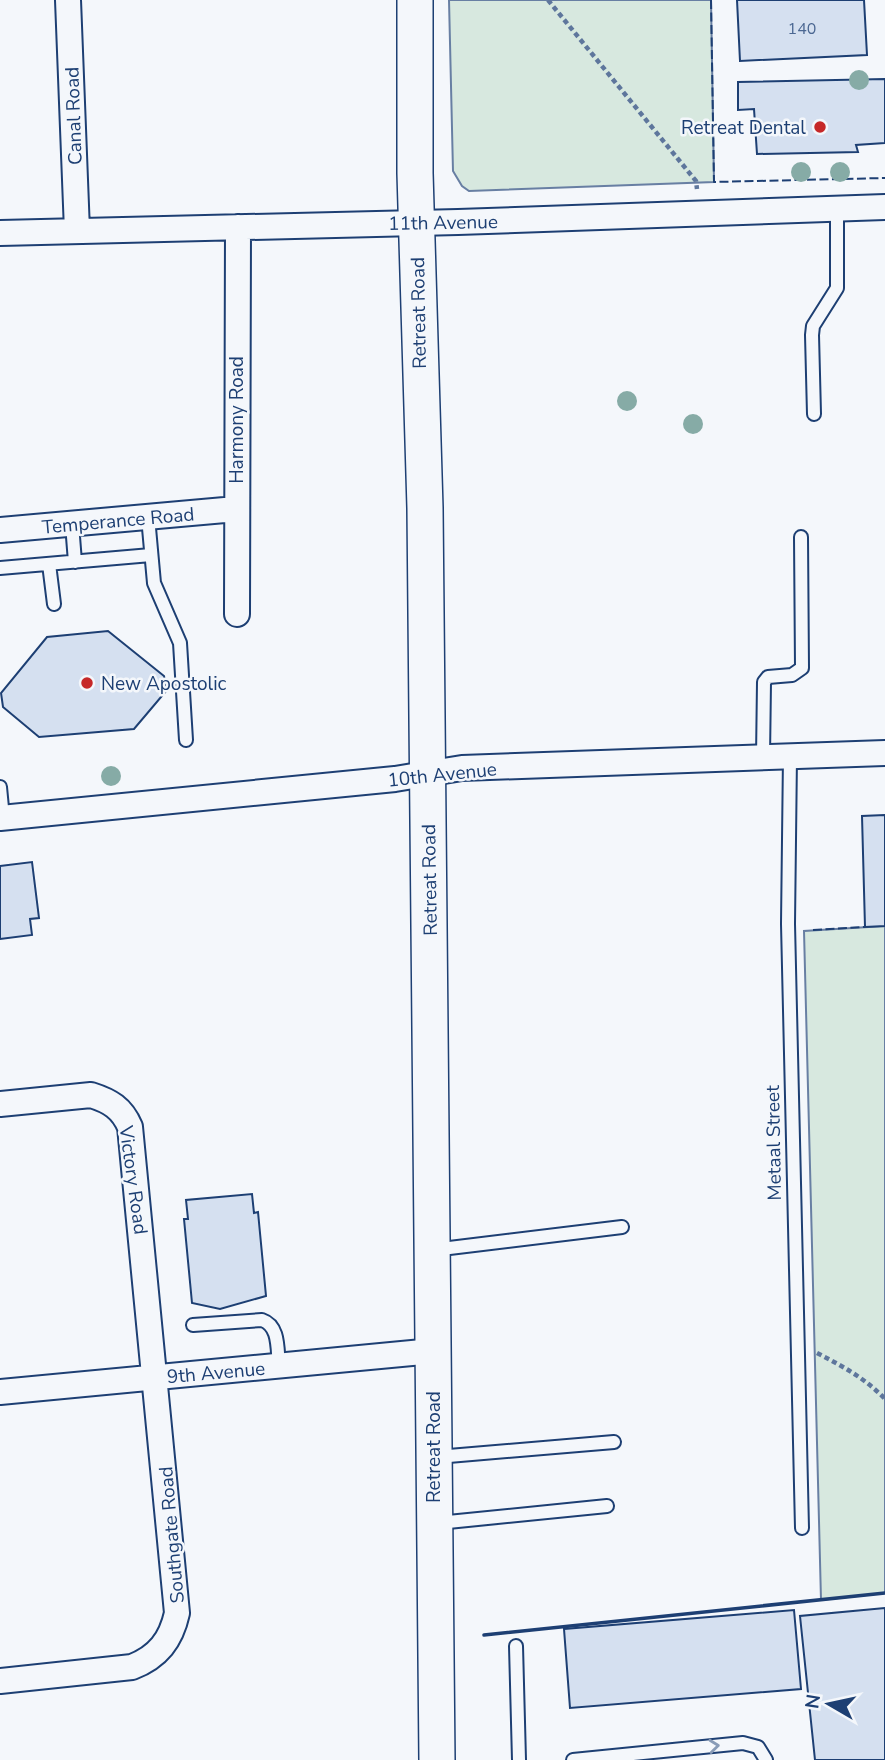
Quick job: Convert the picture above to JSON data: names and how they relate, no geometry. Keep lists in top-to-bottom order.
{
  "streets": {
    "main road": ["Retreat Road"],
    "street": [
      "Canal Road",
      "11th Avenue",
      "Harmony Road",
      "Temperance Road",
      "10th Avenue",
      "Victory Road",
      "9th Avenue",
      "Southgate Road"
    ],
    "lane": ["Metaal Street"]
  },
  "crossings": [
    ["Canal Road", "11th Avenue"],
    ["11th Avenue", "Retreat Road"],
    ["11th Avenue", "Harmony Road"],
    ["Retreat Road", "10th Avenue"],
    ["Retreat Road", "9th Avenue"],
    ["Harmony Road", "Temperance Road"],
    ["10th Avenue", "Metaal Street"],
    ["Victory Road", "9th Avenue"],
    ["Victory Road", "Southgate Road"],
    ["9th Avenue", "Southgate Road"]
  ],
  "places": ["Retreat Dental", "New Apostolic"],
  "house_numbers": ["140"],
  "north": "left"
}
